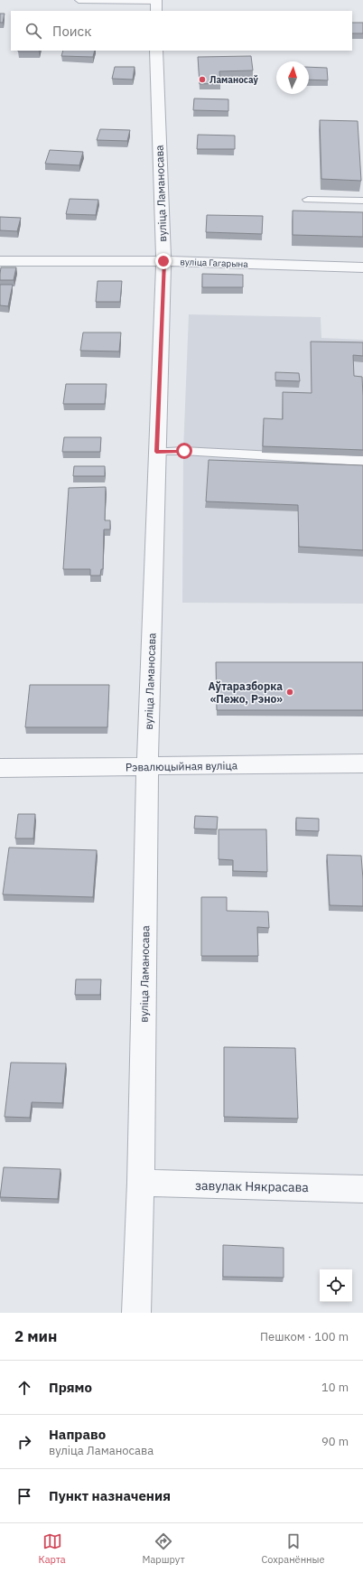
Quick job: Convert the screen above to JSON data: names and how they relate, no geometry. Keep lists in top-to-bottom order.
{
  "streets": {
    "street": [
      "вуліца Ламаносава",
      "вуліца Гагарына",
      "Рэвалюцыйная вуліца",
      "завулак Някрасава"
    ]
  },
  "crossings": [
    ["вуліца Ламаносава", "вуліца Гагарына"],
    ["вуліца Ламаносава", "Рэвалюцыйная вуліца"],
    ["вуліца Ламаносава", "завулак Някрасава"]
  ],
  "places": ["Ламаносаў", "Аўтаразборка «Пежо, Рэно»"],
  "north": "top",
  "page": {
    "search": "Поиск",
    "heading": ["2 мин", "Пешком · 100 m"],
    "list": [
      ["Прямо", "10 m"],
      ["Направо", "вуліца Ламаносава", "90 m"],
      "Пункт назначения"
    ],
    "nav": ["Карта", "Маршрут", "Сохранённые"]
  }
}
